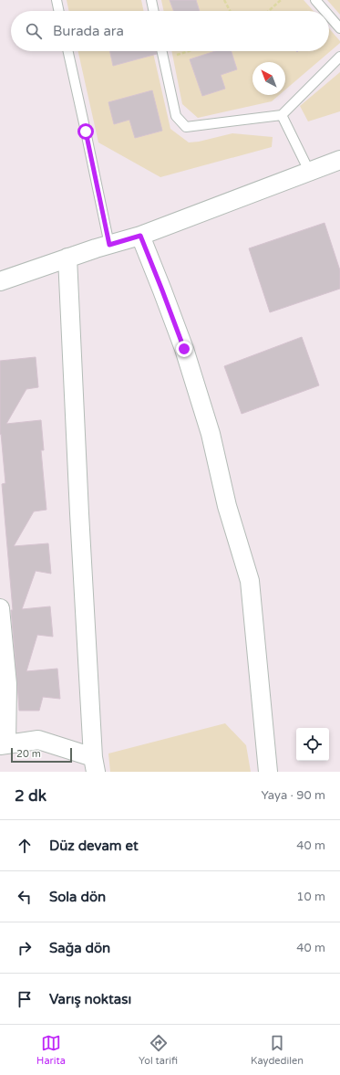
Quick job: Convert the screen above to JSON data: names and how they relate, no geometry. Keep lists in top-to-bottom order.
{
  "scale_bar": "20 m",
  "north": "top left",
  "page": {
    "search": "Burada ara",
    "scale": "20 m",
    "heading": ["2 dk", "Yaya · 90 m"],
    "list": [
      ["Düz devam et", "40 m"],
      ["Sola dön", "10 m"],
      ["Sağa dön", "40 m"],
      "Varış noktası"
    ],
    "nav": ["Harita", "Yol tarifi", "Kaydedilen"]
  }
}
